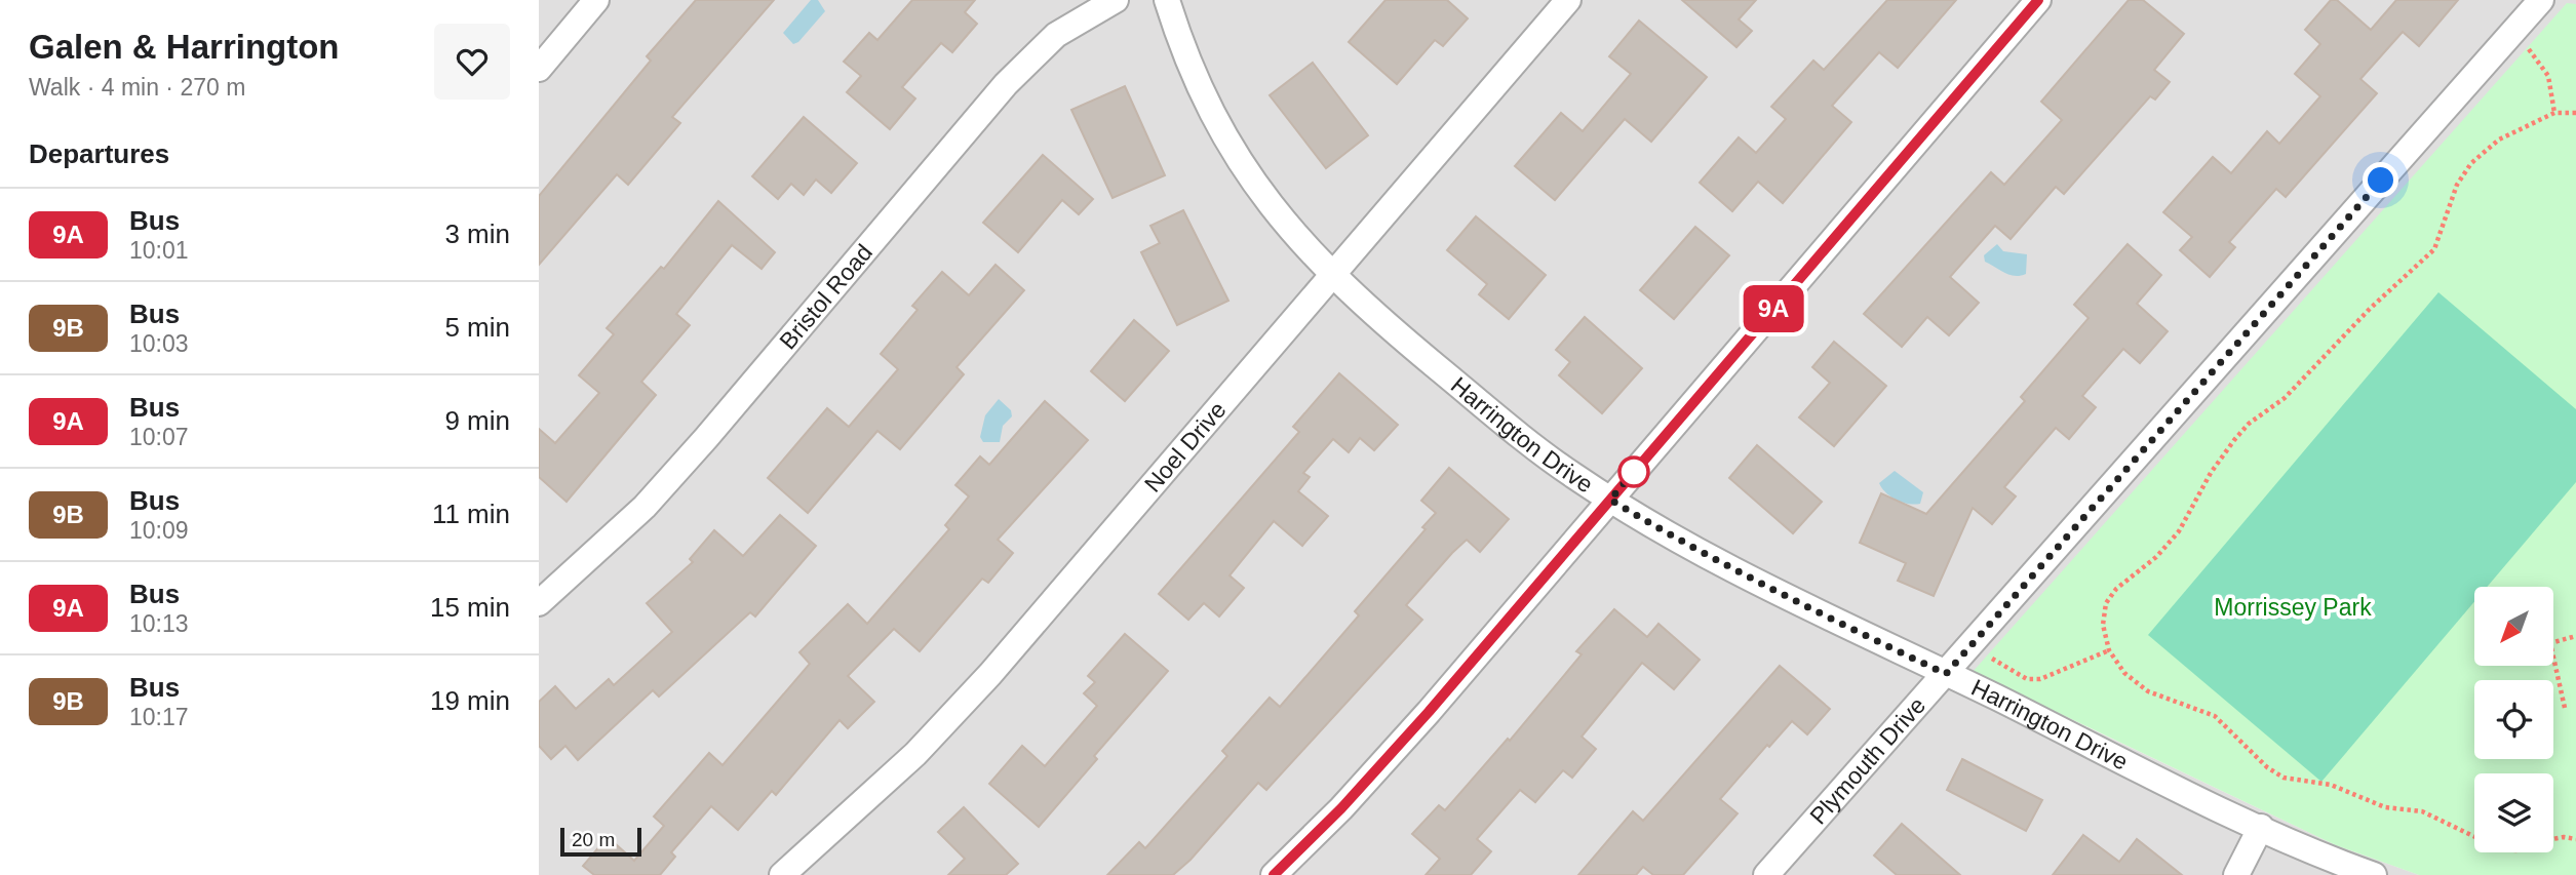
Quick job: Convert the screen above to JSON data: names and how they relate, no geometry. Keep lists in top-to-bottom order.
{
  "streets": {
    "street": [
      "Bristol Road",
      "Harrington Drive",
      "Noel Drive",
      "Plymouth Drive"
    ]
  },
  "crossings": [
    ["Harrington Drive", "Noel Drive"],
    ["Harrington Drive", "Plymouth Drive"]
  ],
  "parks": ["Morrissey Park"],
  "lines": ["bus line 9A"],
  "scale_bar": "20 m",
  "north": "bottom left",
  "page": {
    "heading": [
      ["Galen & Harrington", "Walk · 4 min · 270 m"],
      "Departures"
    ],
    "on_map": "9A",
    "list": [
      {
        "mark": "9A",
        "name": "Bus",
        "note": "10:01",
        "value": "3 min"
      },
      {
        "mark": "9B",
        "name": "Bus",
        "note": "10:03",
        "value": "5 min"
      },
      {
        "mark": "9A",
        "name": "Bus",
        "note": "10:07",
        "value": "9 min"
      },
      {
        "mark": "9B",
        "name": "Bus",
        "note": "10:09",
        "value": "11 min"
      },
      {
        "mark": "9A",
        "name": "Bus",
        "note": "10:13",
        "value": "15 min"
      },
      {
        "mark": "9B",
        "name": "Bus",
        "note": "10:17",
        "value": "19 min"
      }
    ],
    "scale": "20 m"
  }
}
